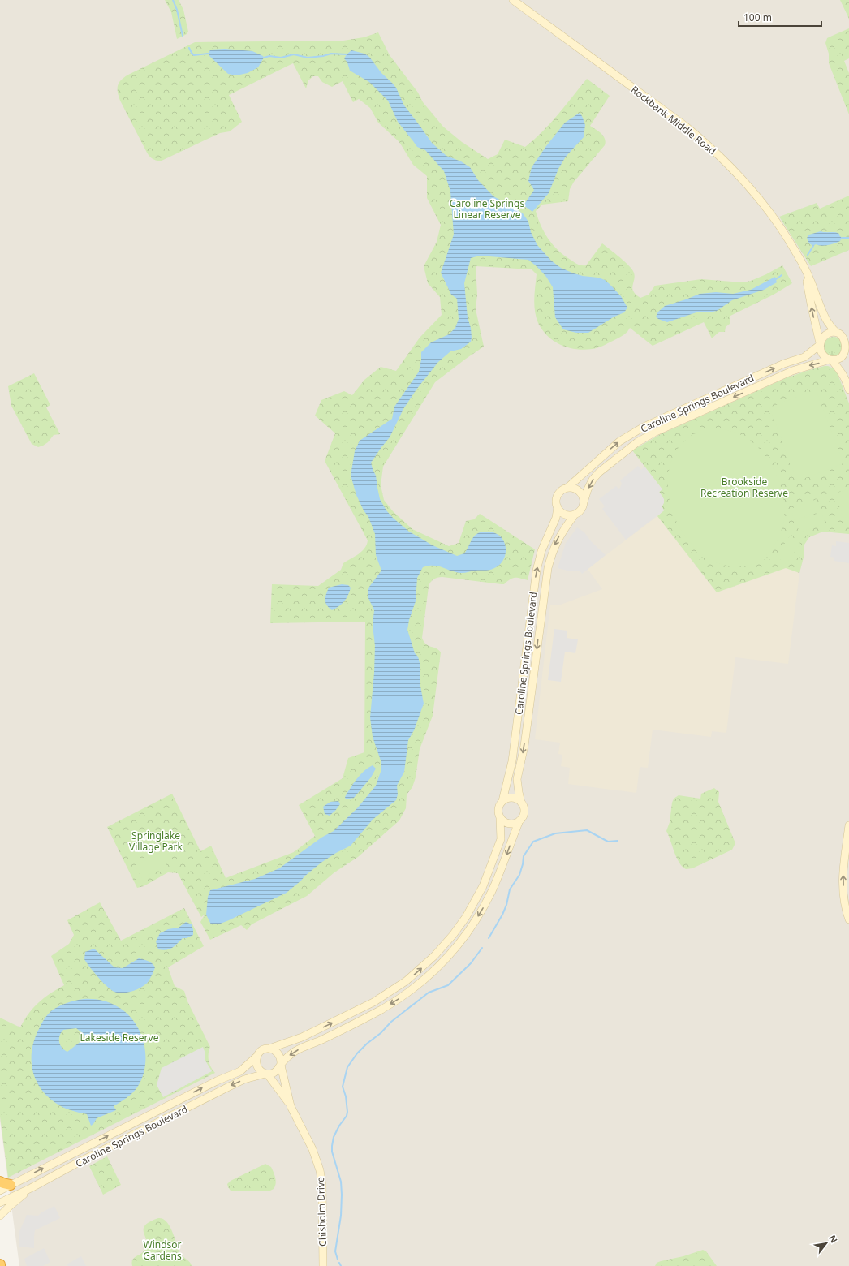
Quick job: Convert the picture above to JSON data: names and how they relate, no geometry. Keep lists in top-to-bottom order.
{
  "streets": {
    "main road": ["Rockbank Middle Road", "Caroline Springs Boulevard", "Chisholm Drive"]
  },
  "crossings": [
    ["Rockbank Middle Road", "Caroline Springs Boulevard"],
    ["Caroline Springs Boulevard", "Chisholm Drive"]
  ],
  "parks": [
    "Caroline Springs Linear Reserve",
    "Brookside Recreation Reserve",
    "Springlake Village Park",
    "Lakeside Reserve",
    "Windsor Gardens"
  ],
  "scale_bar": "100 m",
  "north": "top right"
}
